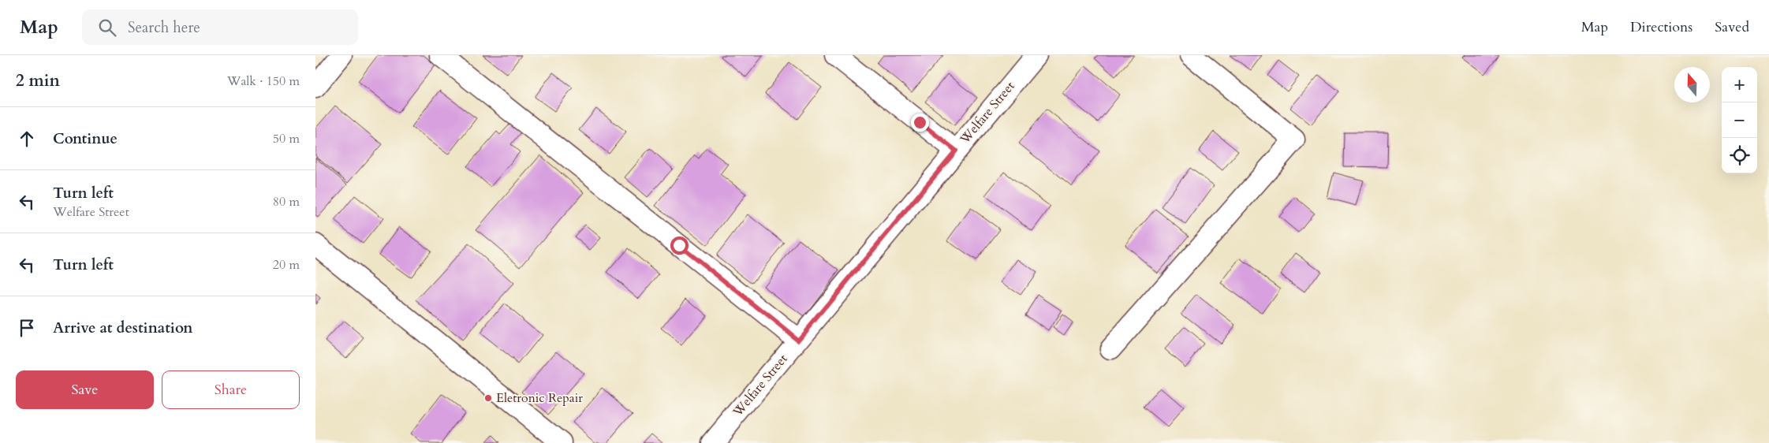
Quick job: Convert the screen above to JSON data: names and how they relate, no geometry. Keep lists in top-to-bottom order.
{
  "streets": {
    "street": ["Welfare Street"]
  },
  "places": ["Eletronic Repair"],
  "north": "top",
  "page": {
    "header": "Map",
    "search": "Search here",
    "nav": ["Map", "Directions", "Saved"],
    "heading": ["2 min", "Walk · 150 m"],
    "map_buttons": ["+", "−"],
    "list": [
      ["Continue", "50 m"],
      ["Turn left", "Welfare Street", "80 m"],
      ["Turn left", "20 m"],
      "Arrive at destination"
    ],
    "buttons": ["Save", "Share"]
  }
}
